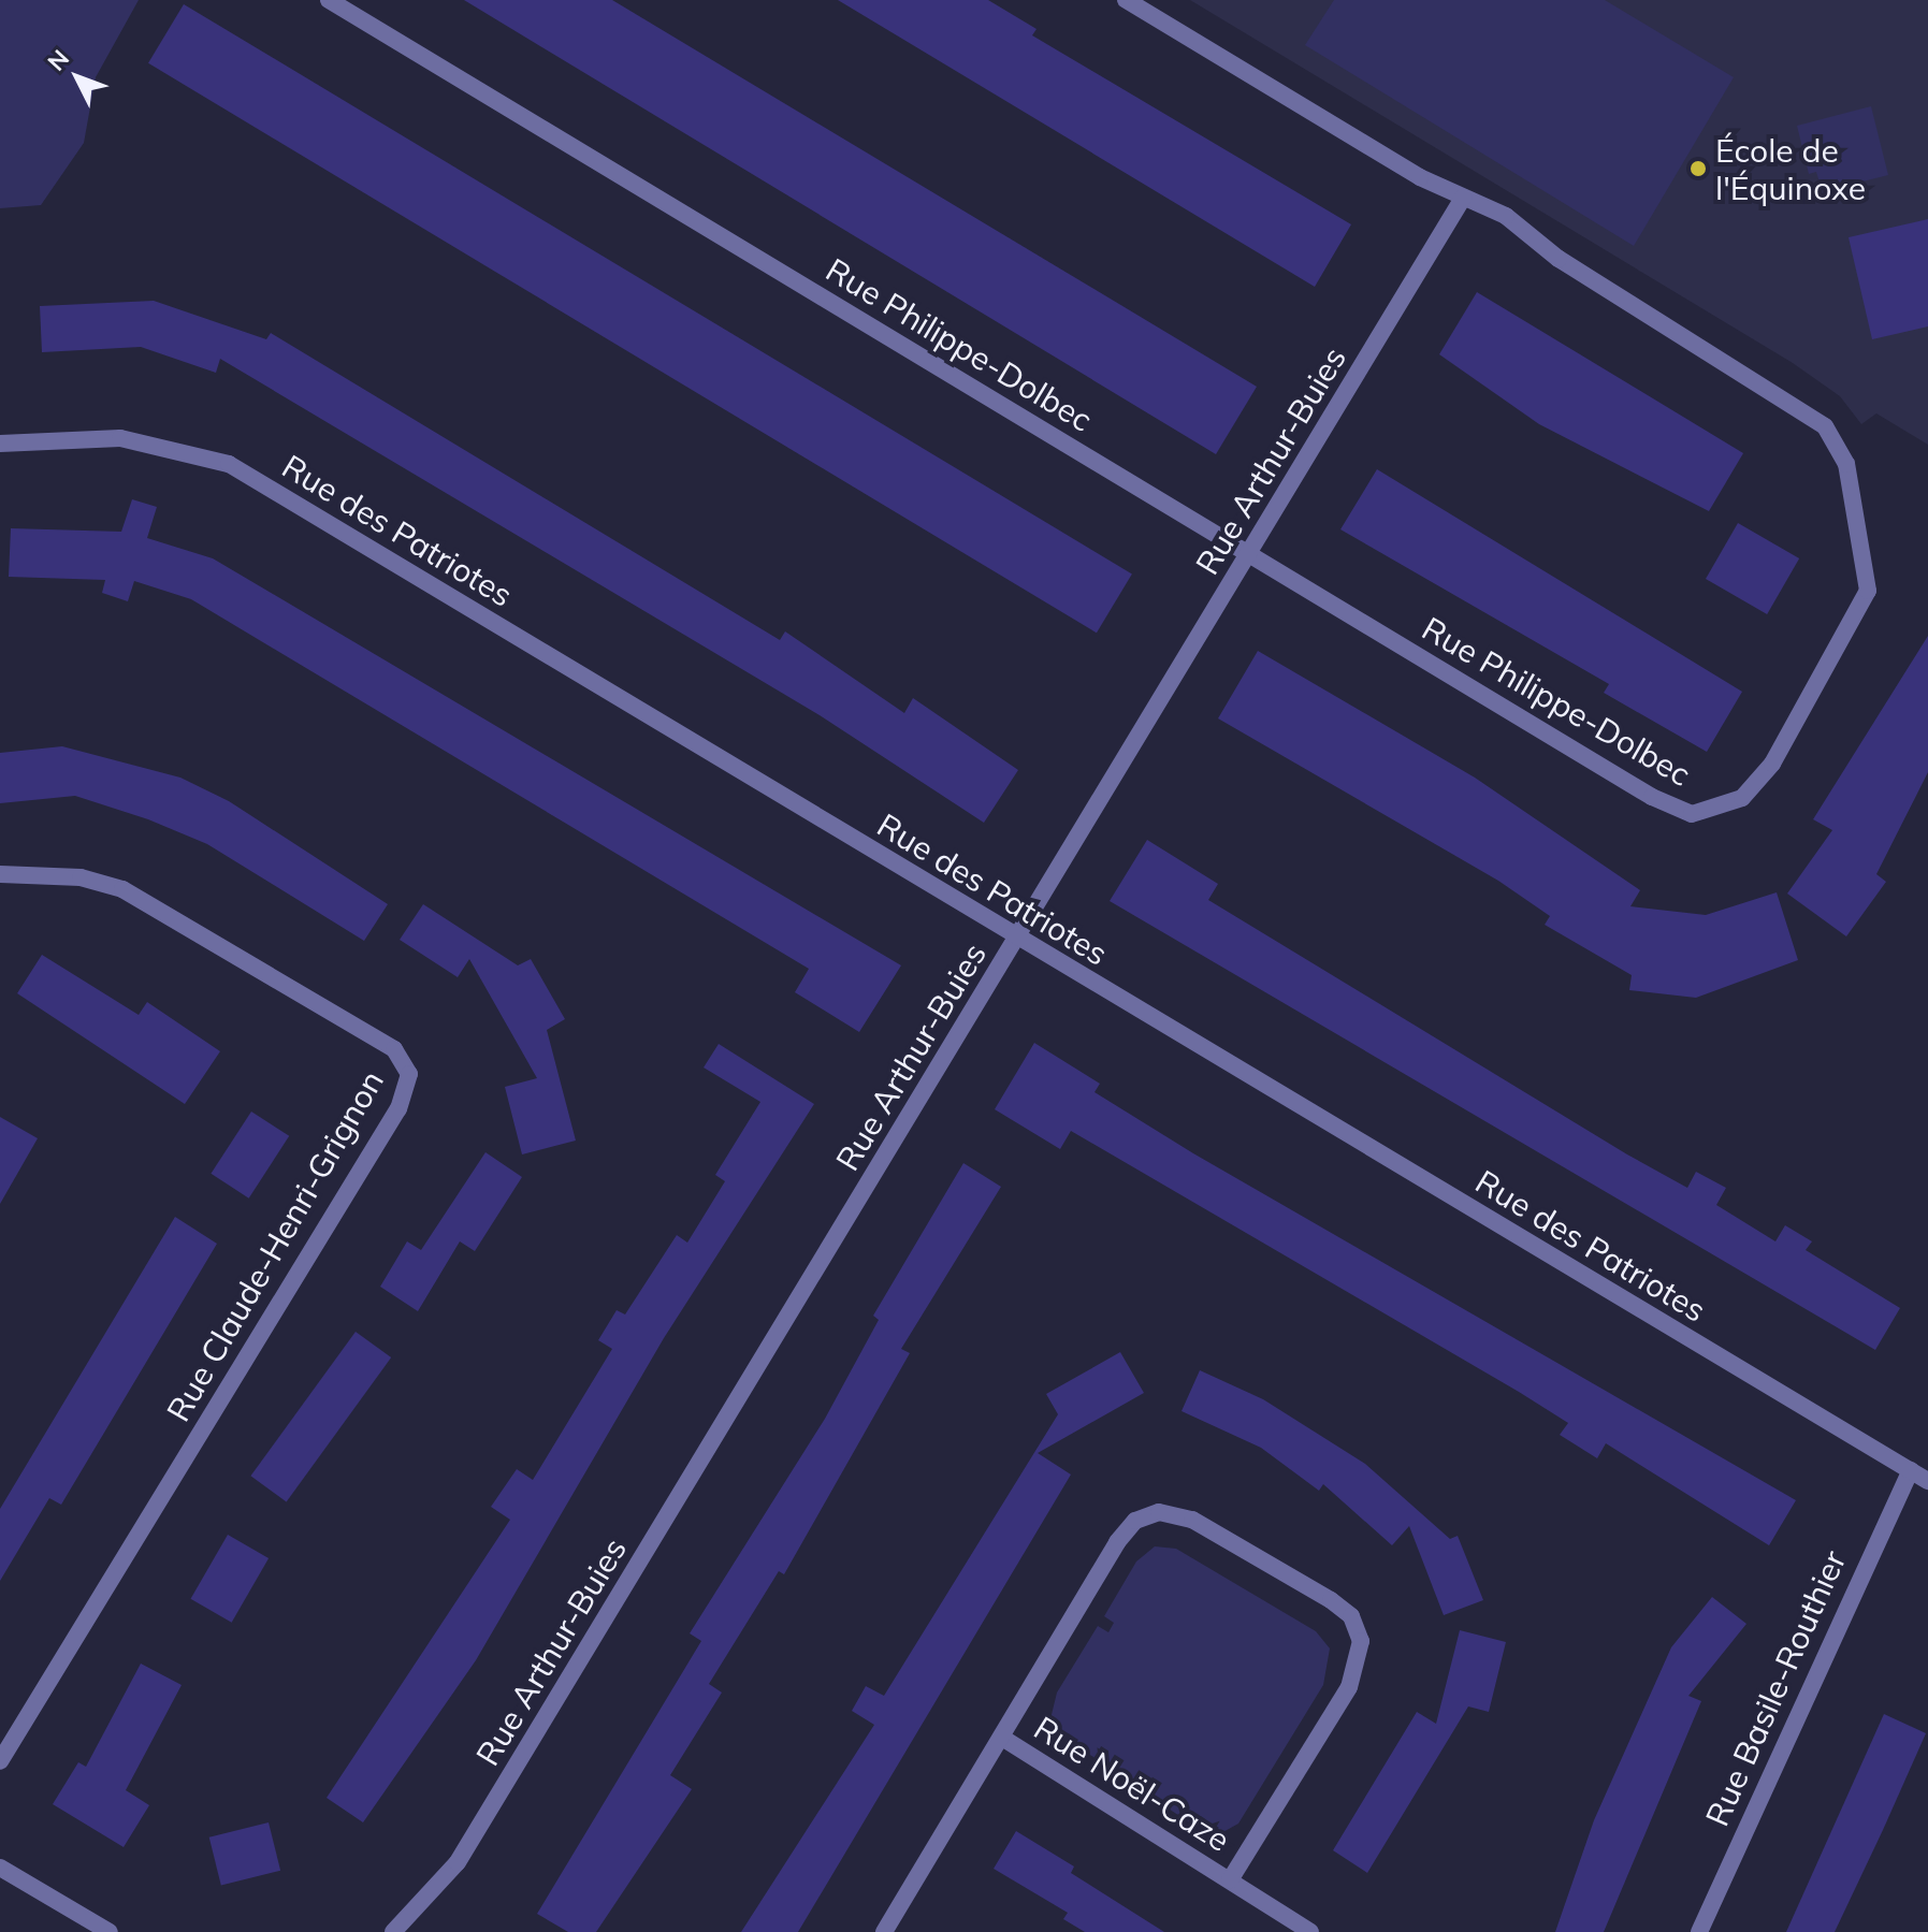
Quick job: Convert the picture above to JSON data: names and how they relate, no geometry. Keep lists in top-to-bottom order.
{
  "streets": {
    "street": [
      "Rue Philippe-Dolbec",
      "Rue Arthur-Buies",
      "Rue des Patriotes",
      "Rue Claude-Henri-Grignon",
      "Rue Basile-Routhier",
      "Rue Noël-Caze"
    ]
  },
  "crossings": [
    ["Rue Philippe-Dolbec", "Rue Arthur-Buies"],
    ["Rue Arthur-Buies", "Rue des Patriotes"],
    ["Rue des Patriotes", "Rue Basile-Routhier"]
  ],
  "places": ["École de l'Équinoxe"],
  "north": "top left"
}
